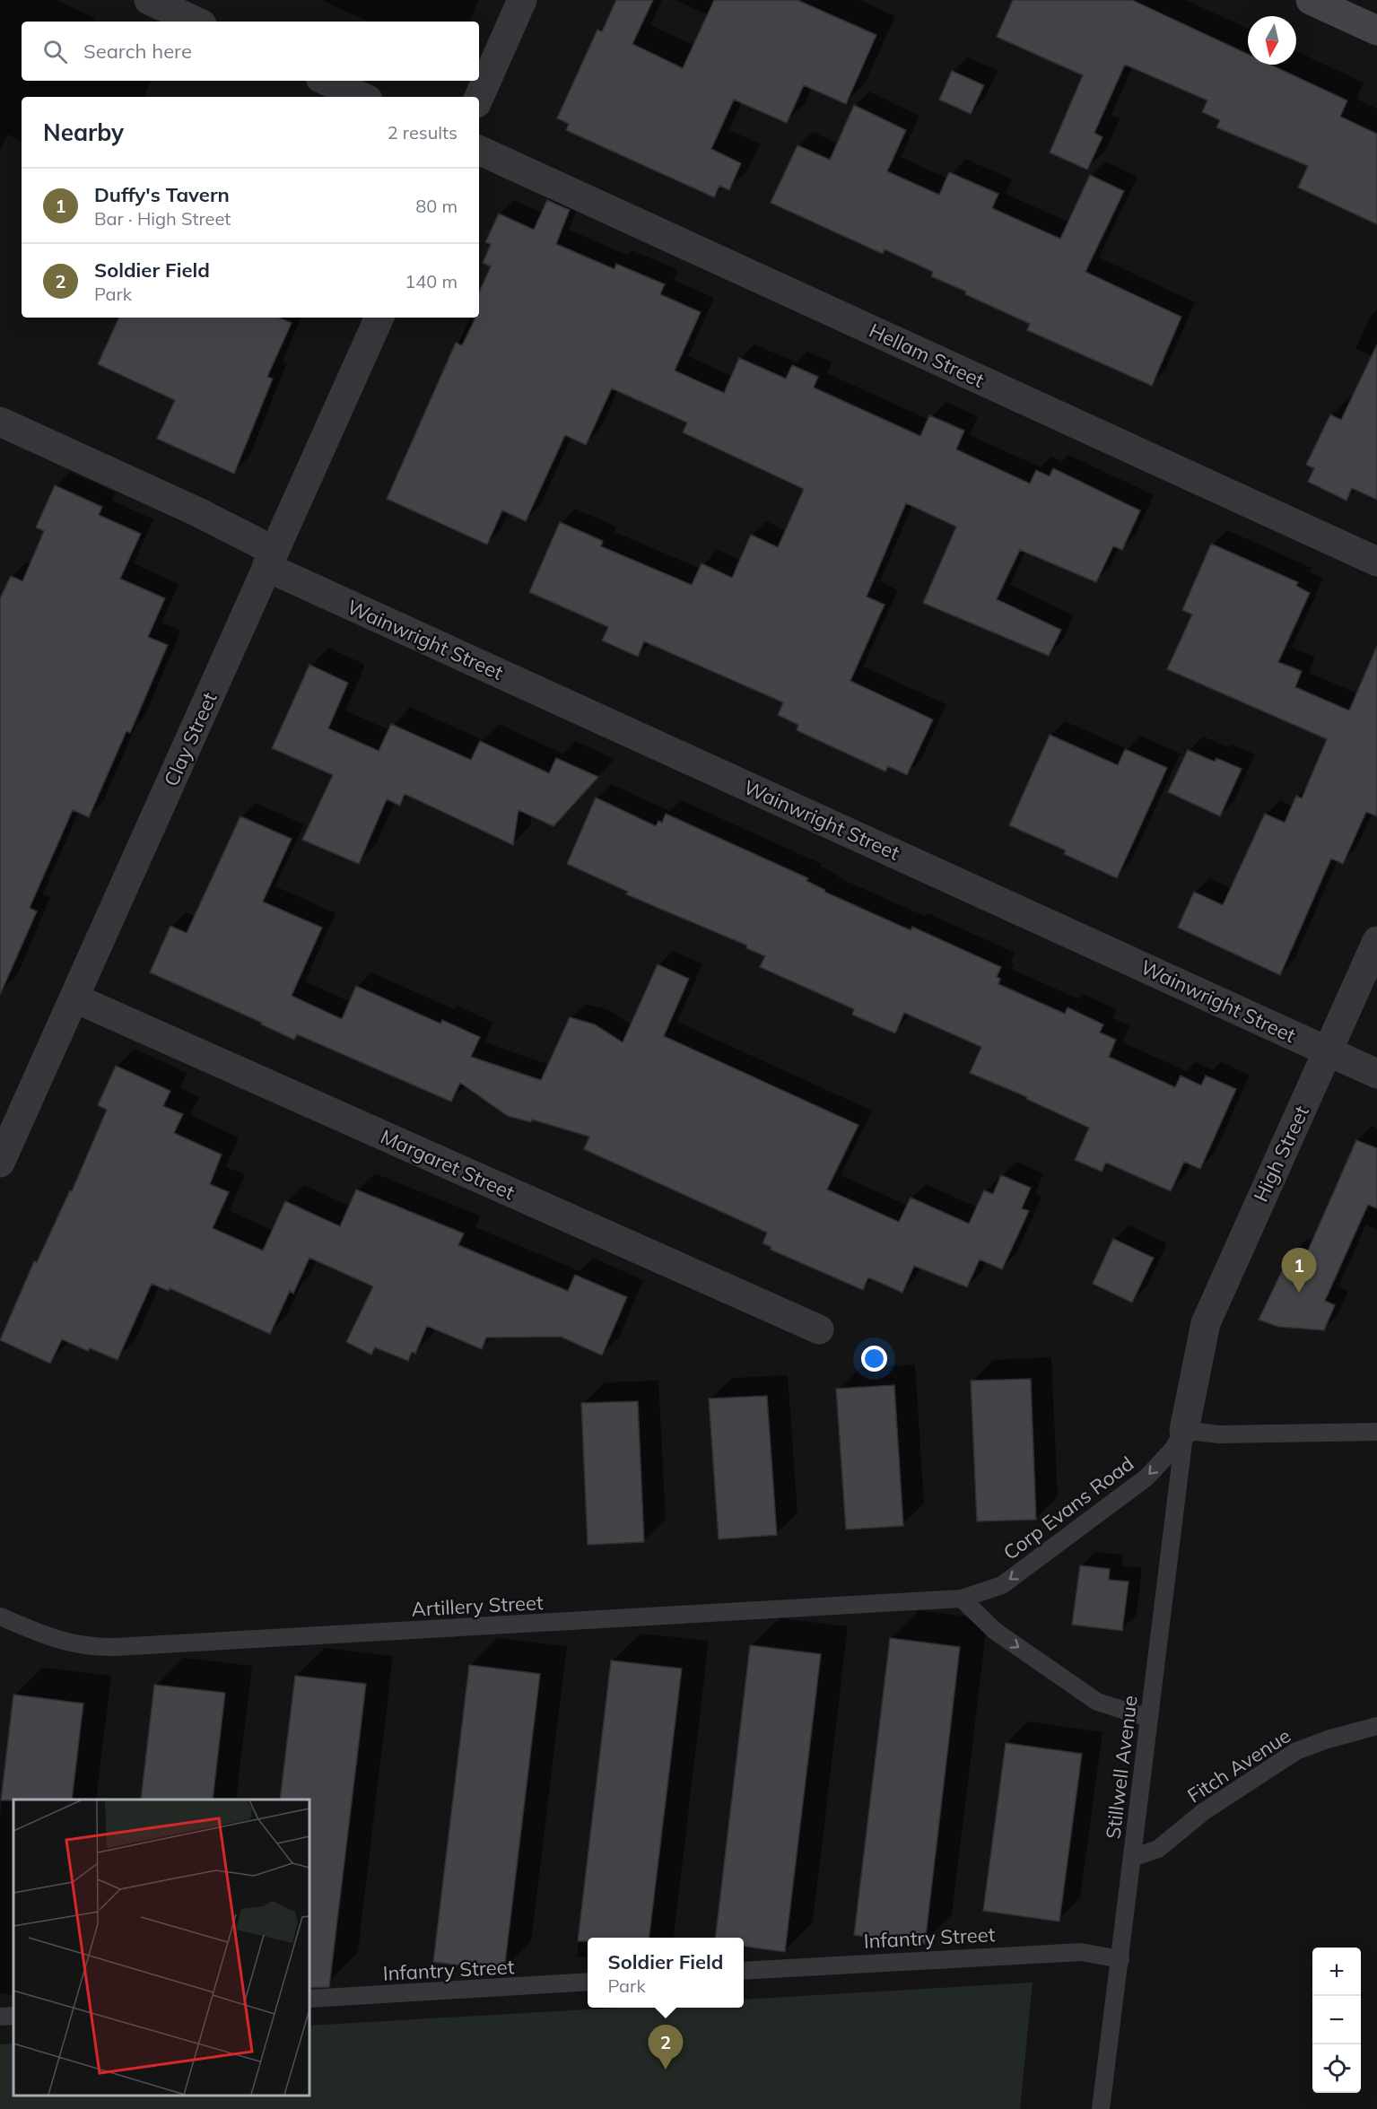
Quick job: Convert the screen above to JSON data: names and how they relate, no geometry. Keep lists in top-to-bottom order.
{
  "streets": {
    "street": [
      "Hellam Street",
      "Wainwright Street",
      "Clay Street",
      "High Street",
      "Margaret Street"
    ],
    "lane": [
      "Corp Evans Road",
      "Artillery Street",
      "Fitch Avenue",
      "Stillwell Avenue",
      "Infantry Street"
    ]
  },
  "crossings": [
    ["Wainwright Street", "Clay Street"],
    ["Wainwright Street", "High Street"],
    ["Clay Street", "Margaret Street"],
    ["High Street", "Corp Evans Road"],
    ["High Street", "Stillwell Avenue"],
    ["Corp Evans Road", "Artillery Street"],
    ["Corp Evans Road", "Stillwell Avenue"],
    ["Fitch Avenue", "Stillwell Avenue"],
    ["Stillwell Avenue", "Infantry Street"]
  ],
  "one_way": ["Corp Evans Road"],
  "north": "bottom",
  "page": {
    "search": "Search here",
    "heading": ["Nearby", "2 results"],
    "list": [
      {
        "mark": "1",
        "name": "Duffy's Tavern",
        "note": "Bar · High Street",
        "value": "80 m"
      },
      {
        "mark": "2",
        "name": "Soldier Field",
        "note": "Park",
        "value": "140 m"
      }
    ],
    "pins": ["1", "2"],
    "popup": ["Soldier Field", "Park"],
    "map_buttons": ["+", "−"]
  }
}
